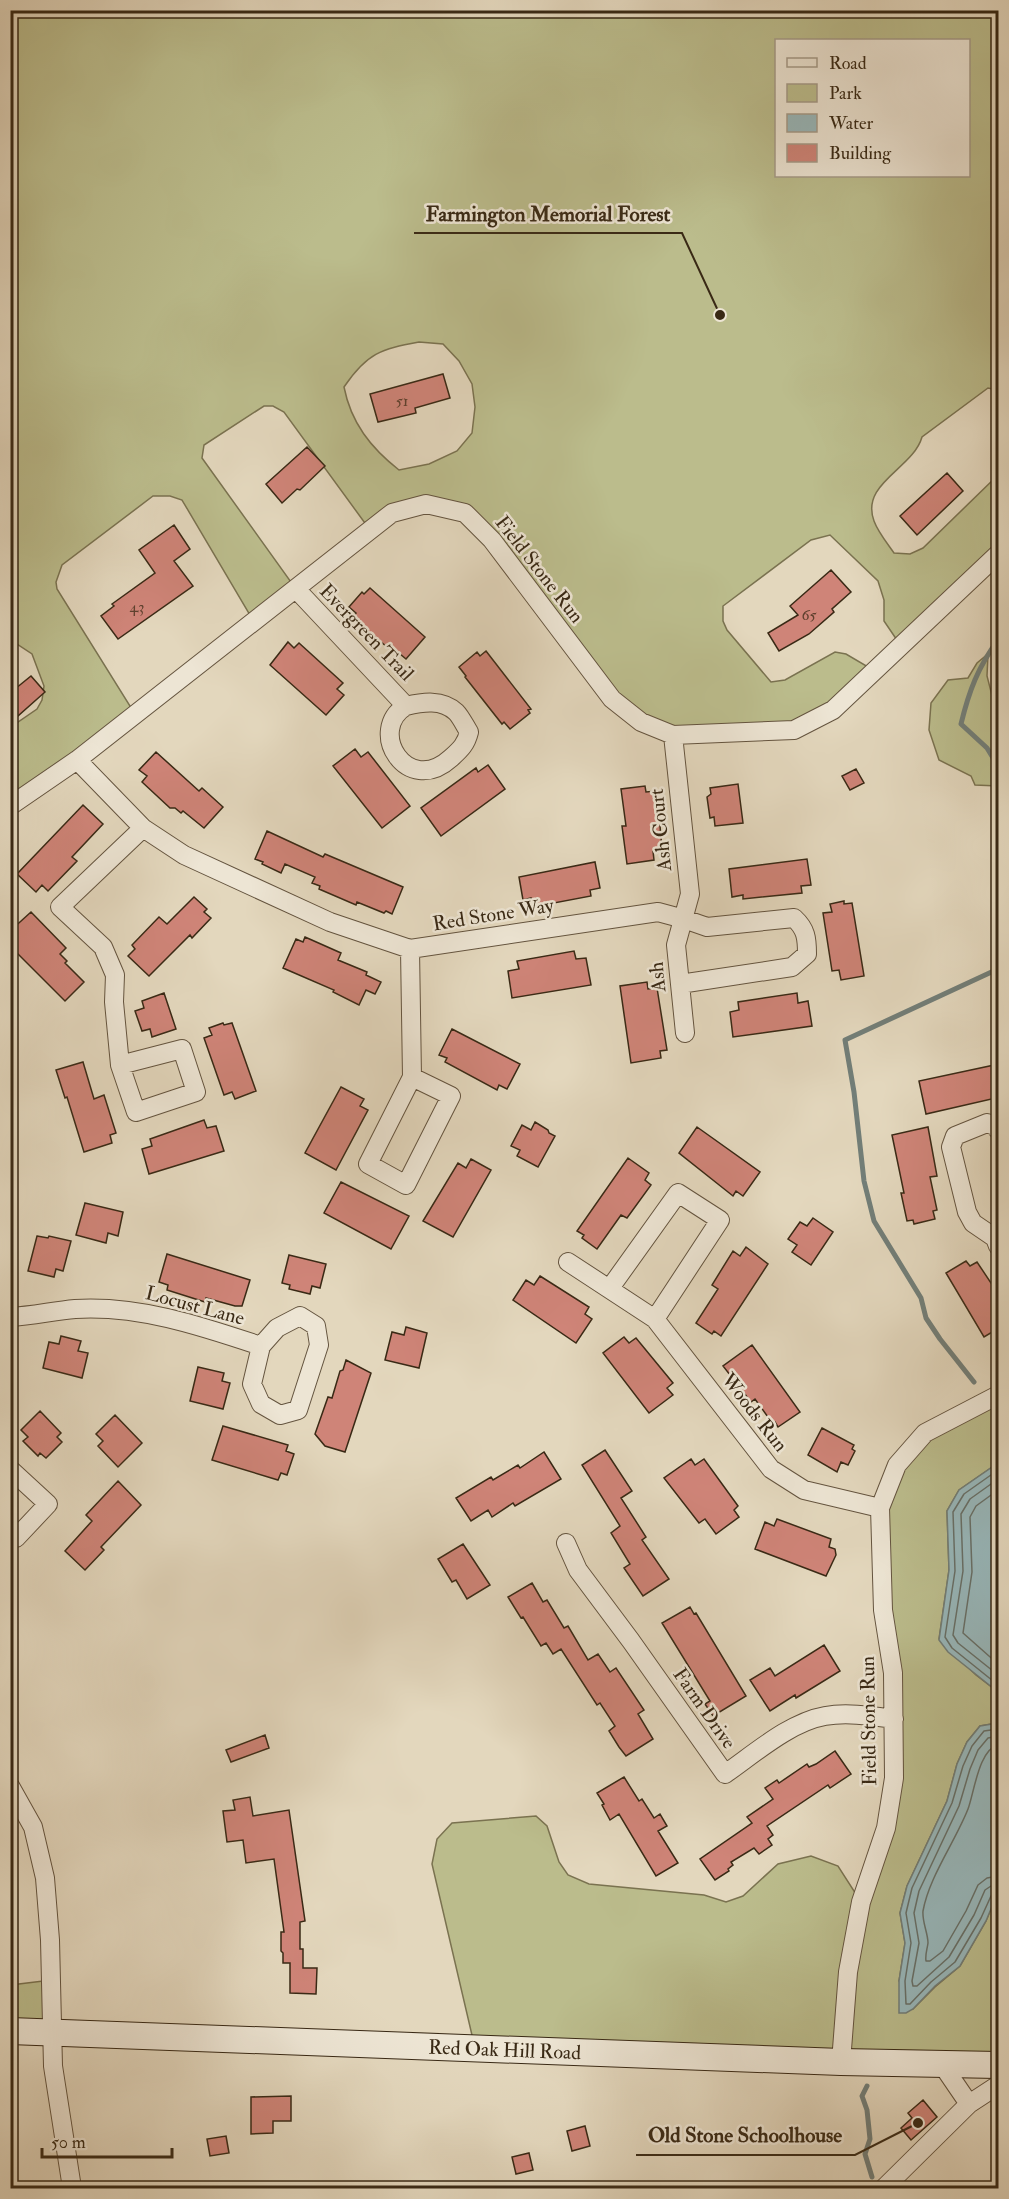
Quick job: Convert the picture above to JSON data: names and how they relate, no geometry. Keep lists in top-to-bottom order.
{
  "streets": {
    "street": [
      "Field Stone Run",
      "Evergreen Trail",
      "Ash Court",
      "Red Stone Way",
      "Ash",
      "Locust Lane",
      "Woods Run",
      "Farm Drive",
      "Red Oak Hill Road"
    ]
  },
  "crossings": [
    ["Field Stone Run", "Evergreen Trail"],
    ["Field Stone Run", "Ash Court"],
    ["Field Stone Run", "Red Stone Way"],
    ["Field Stone Run", "Woods Run"],
    ["Field Stone Run", "Farm Drive"],
    ["Field Stone Run", "Red Oak Hill Road"],
    ["Ash Court", "Red Stone Way"],
    ["Ash Court", "Ash"],
    ["Red Stone Way", "Ash"]
  ],
  "places": ["Farmington Memorial Forest", "Old Stone Schoolhouse"],
  "house_numbers": ["51", "43", "65"],
  "legend": [
    "Road",
    "Park",
    "Water",
    "Building"
  ],
  "scale_bar": "50 m"
}
